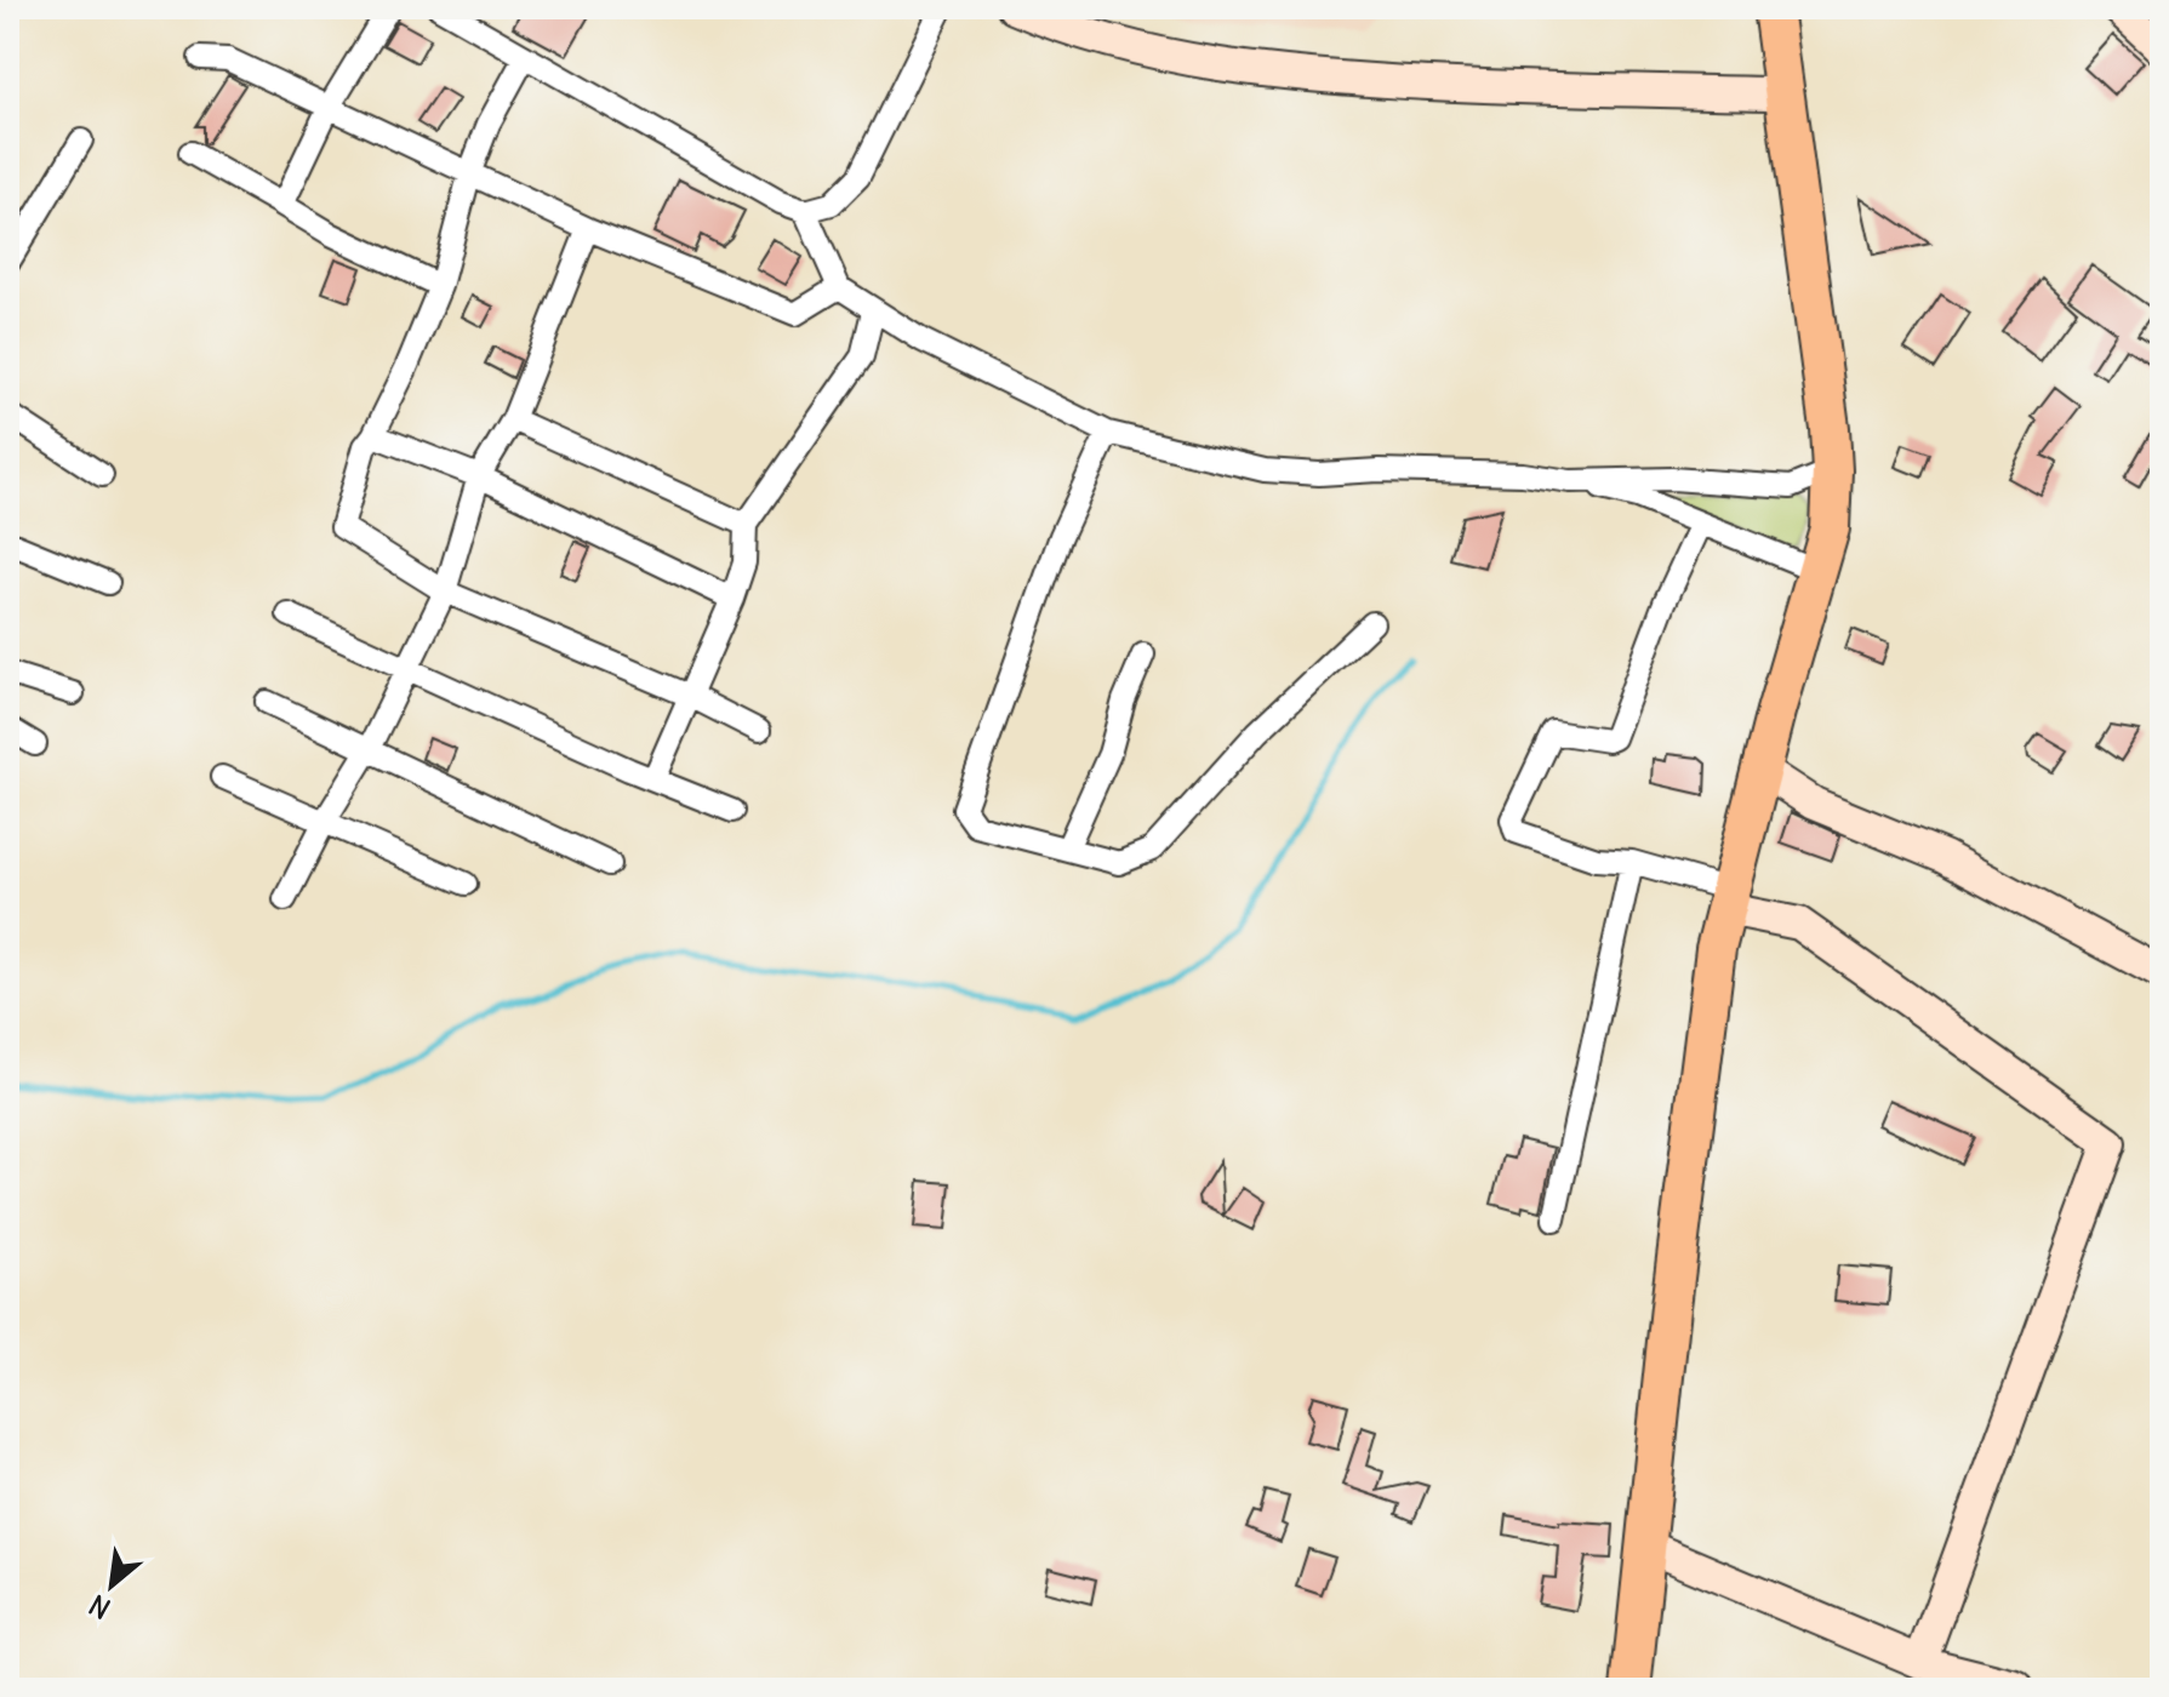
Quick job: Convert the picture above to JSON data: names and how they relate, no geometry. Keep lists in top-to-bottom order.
{
  "north": "bottom left"
}
